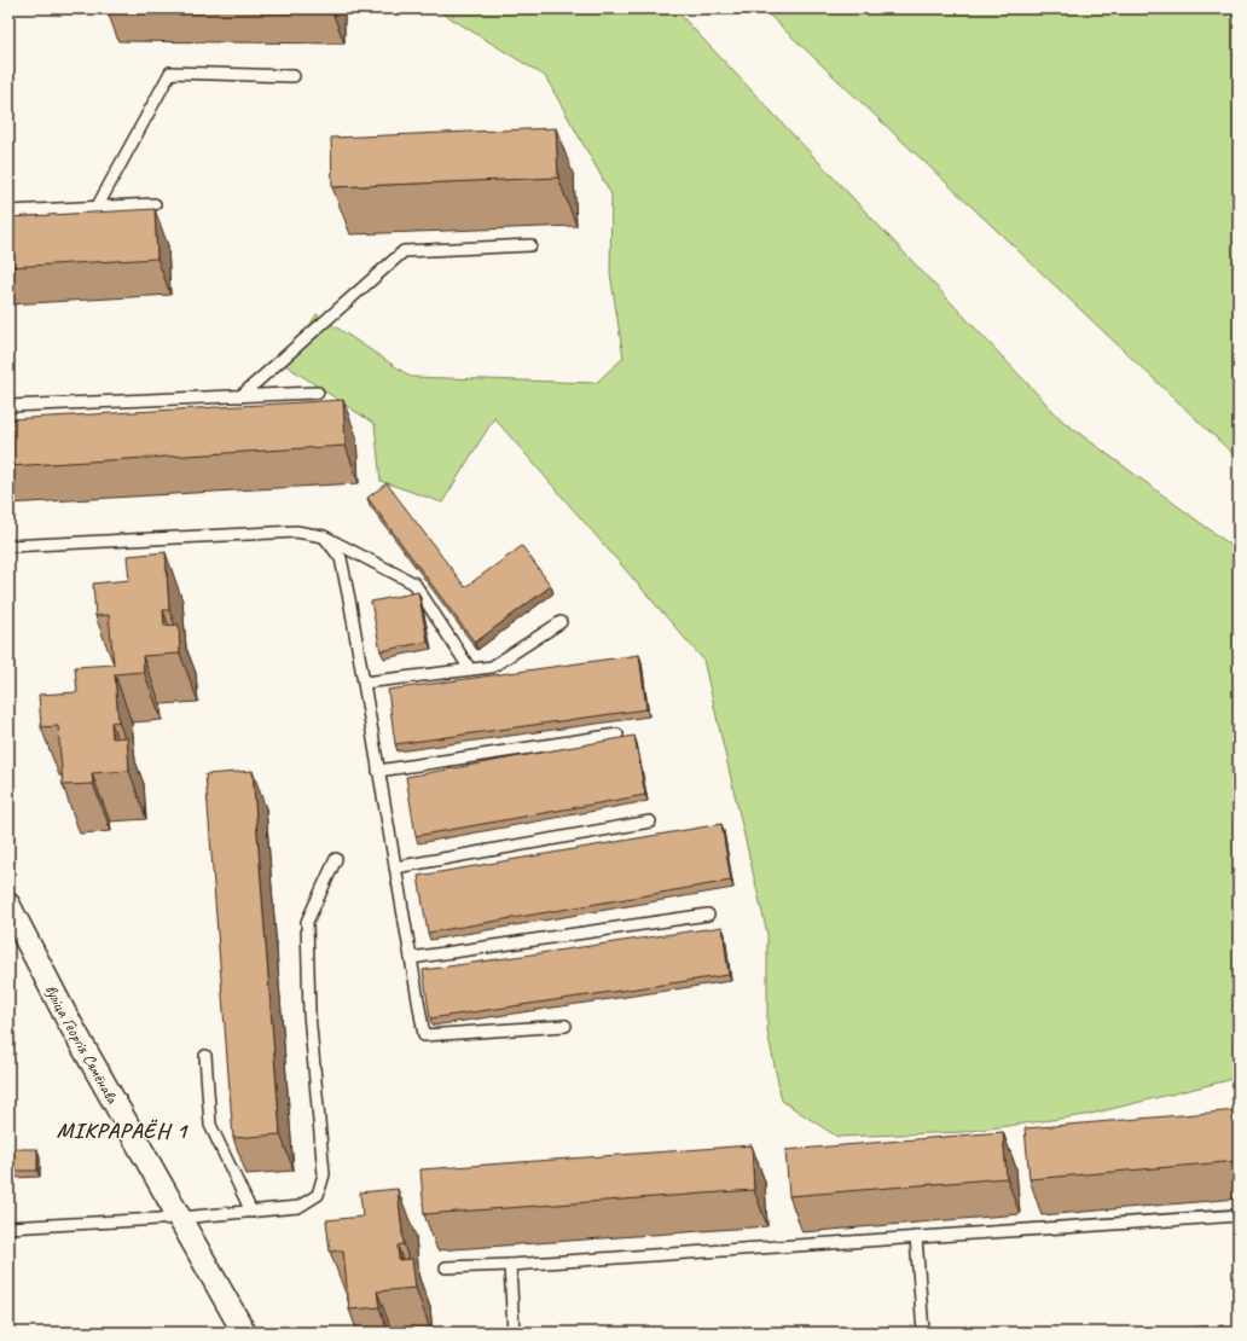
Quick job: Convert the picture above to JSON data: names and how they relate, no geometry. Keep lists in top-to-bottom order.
{
  "streets": {
    "street": ["вуліца Георгія Сямёнава"]
  },
  "districts": ["МІКРАРАЁН 1"]
}
